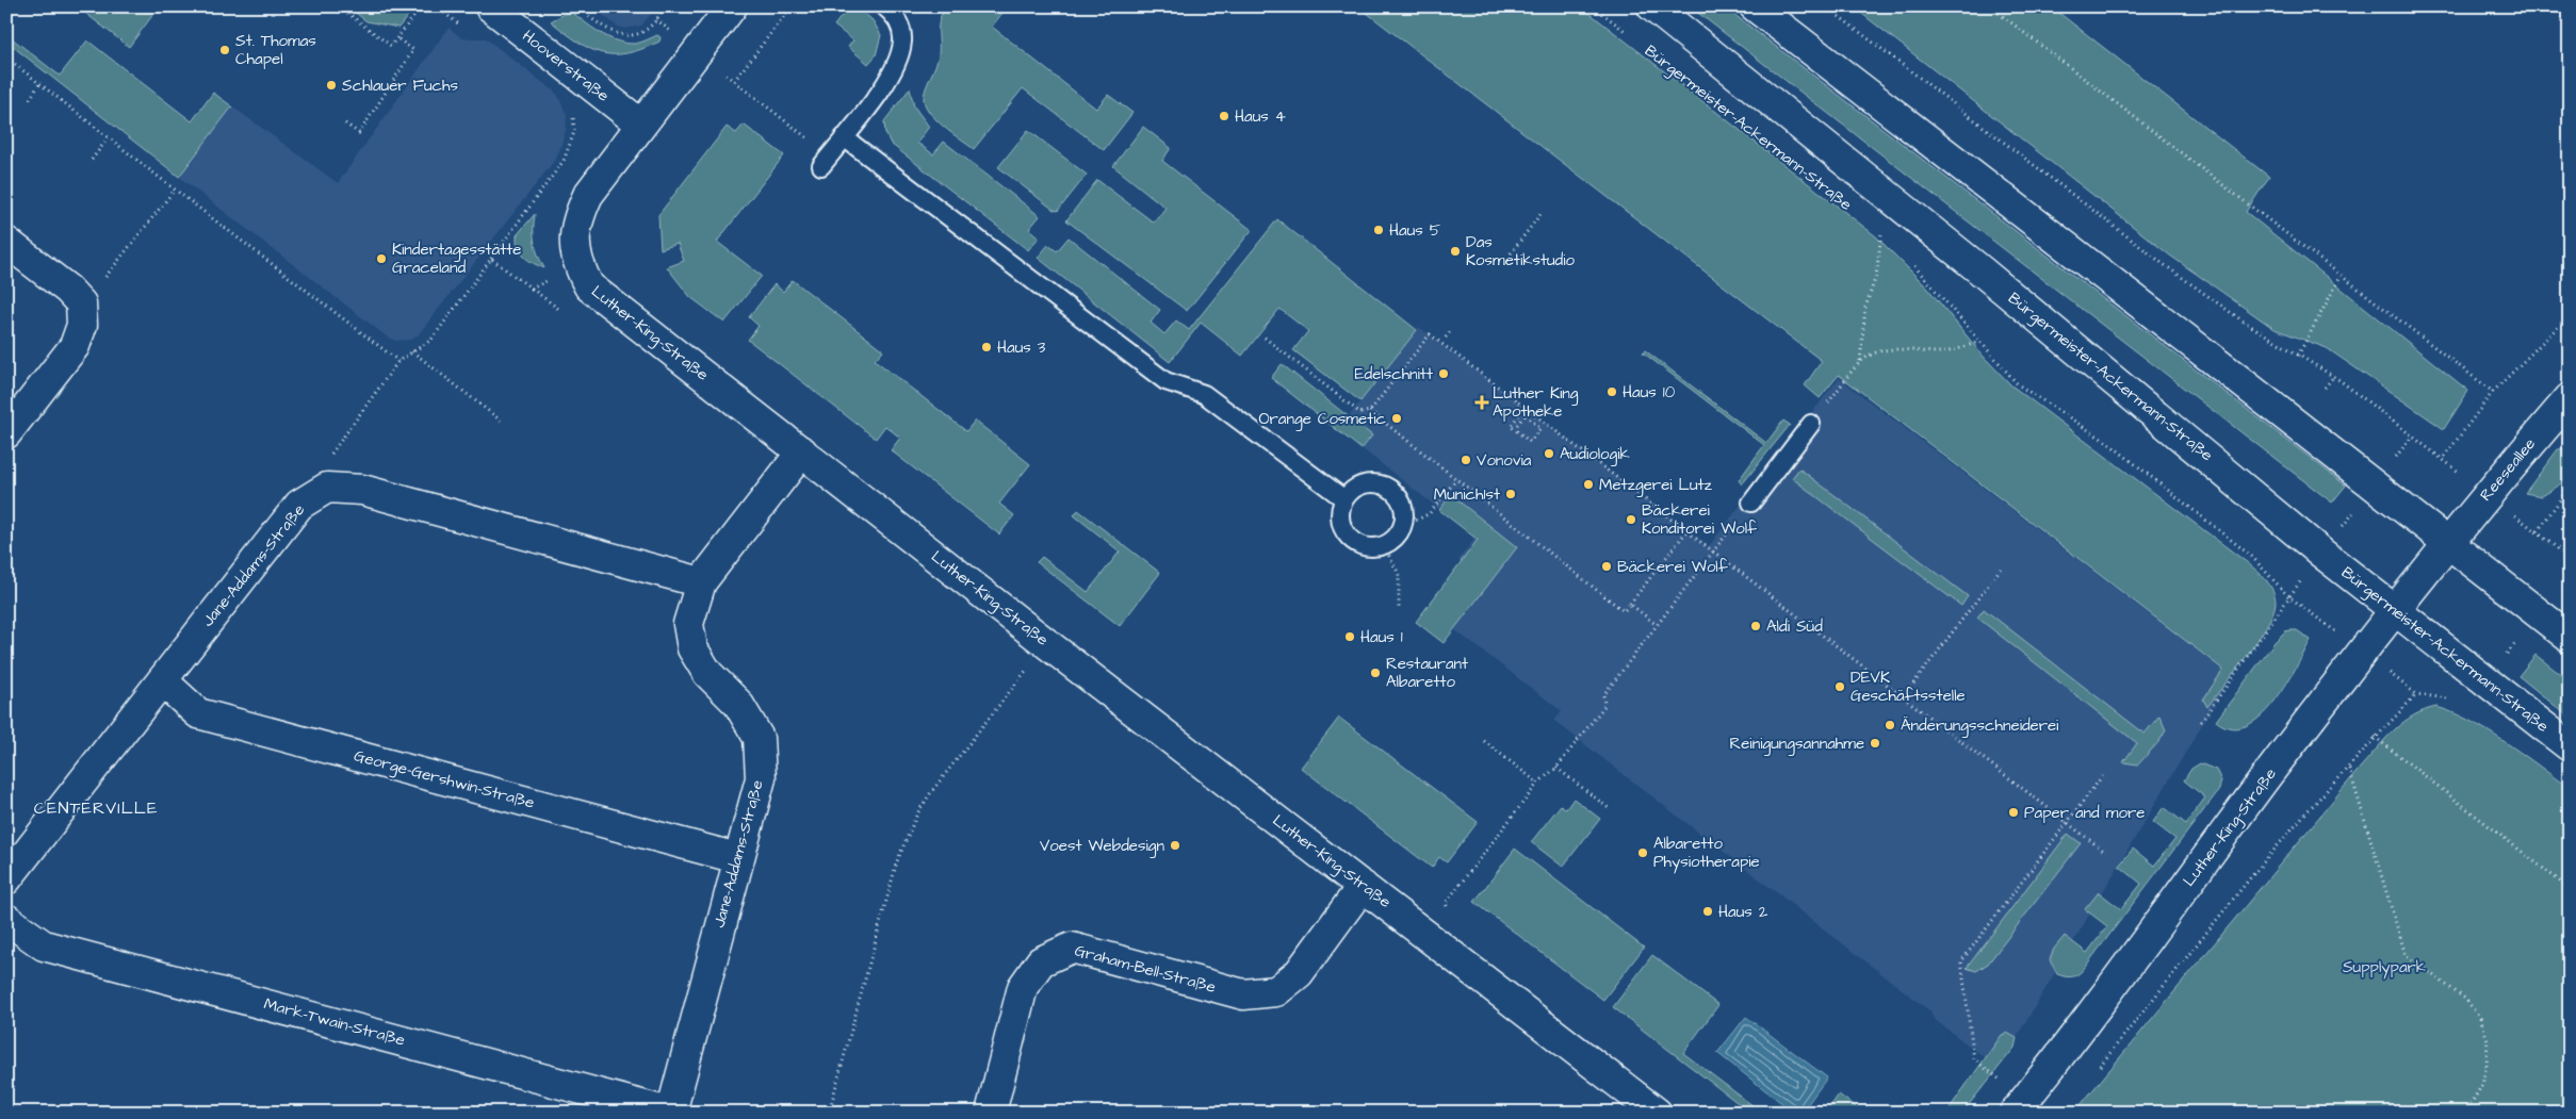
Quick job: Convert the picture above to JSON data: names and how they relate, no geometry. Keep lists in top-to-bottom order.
{
  "streets": {
    "street": [
      "Hooverstraße",
      "Bürgermeister-Ackermann-Straße",
      "Luther-King-Straße",
      "Reeseallee",
      "Jane-Addams-Straße",
      "George-Gershwin-Straße",
      "Graham-Bell-Straße",
      "Mark-Twain-Straße"
    ]
  },
  "crossings": [
    ["Hooverstraße", "Luther-King-Straße"],
    ["Bürgermeister-Ackermann-Straße", "Luther-King-Straße"],
    ["Luther-King-Straße", "Reeseallee"],
    ["Luther-King-Straße", "Jane-Addams-Straße"],
    ["Luther-King-Straße", "Graham-Bell-Straße"],
    ["Jane-Addams-Straße", "George-Gershwin-Straße"],
    ["Jane-Addams-Straße", "Mark-Twain-Straße"]
  ],
  "districts": ["CENTERVILLE"],
  "parks": ["Supplypark"],
  "places": {
    "other": [
      "St. Thomas Chapel",
      "Schlauer Fuchs",
      "Haus 4",
      "Haus 5",
      "Das Kosmetikstudio",
      "Kindertagesstätte Graceland",
      "Haus 3",
      "Edelschnitt",
      "Haus 10",
      "Orange Cosmetic",
      "Audiologik",
      "Vonovia",
      "Metzgerei Lutz",
      "Munich1st",
      "Bäckerei Konditorei Wolf",
      "Bäckerei Wolf",
      "Aldi Süd",
      "Haus 1",
      "Restaurant Albaretto",
      "DEVK Geschäftsstelle",
      "Änderungsschneiderei",
      "Reinigungsannahme",
      "Paper and more",
      "Voest Webdesign",
      "Albaretto Physiotherapie",
      "Haus 2"
    ],
    "health": ["Luther King Apotheke"]
  }
}
